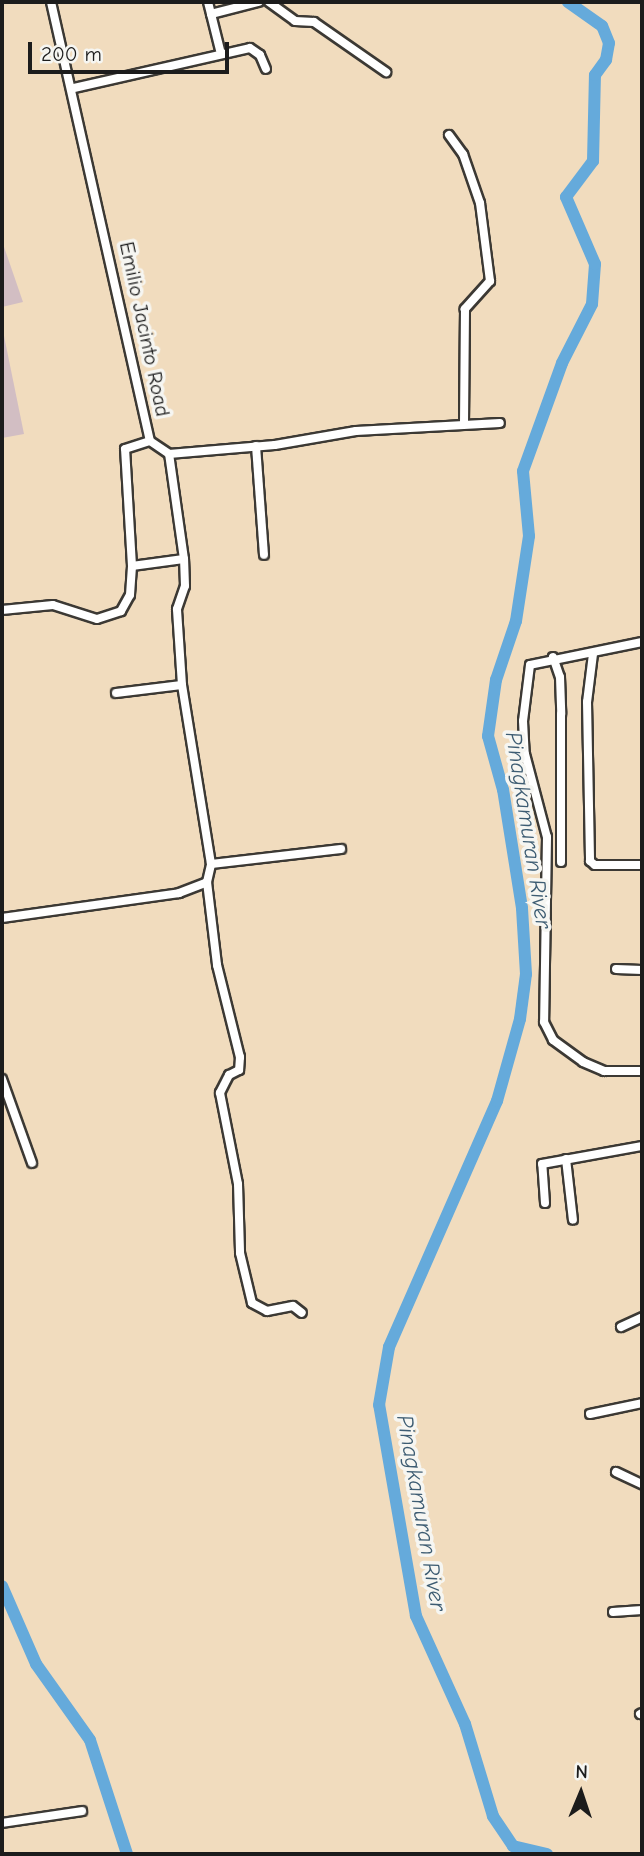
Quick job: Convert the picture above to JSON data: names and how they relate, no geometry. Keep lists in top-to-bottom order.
{
  "streets": {
    "street": ["Emilio Jacinto Road"]
  },
  "water": ["Pinagkamuran River"],
  "scale_bar": "200 m",
  "north": "top"
}
